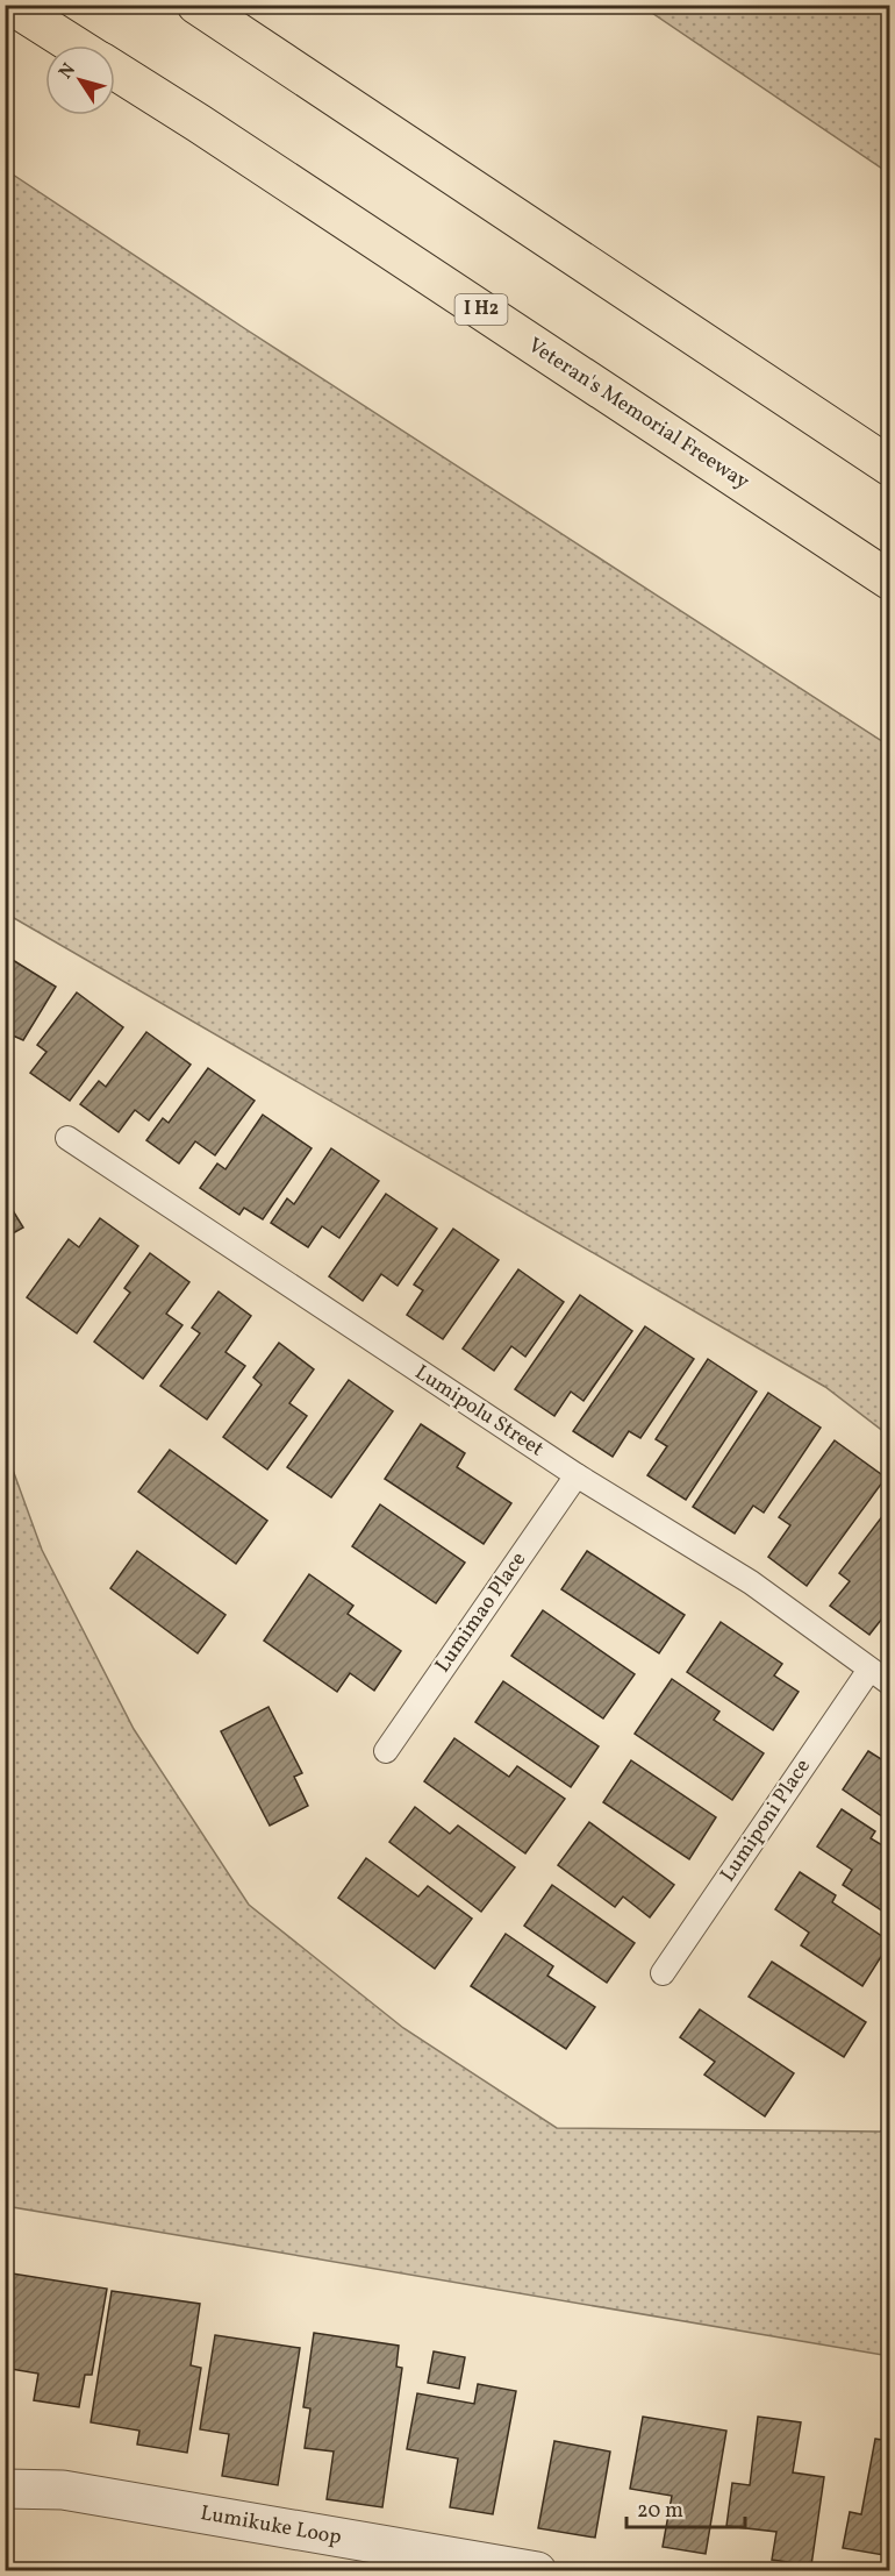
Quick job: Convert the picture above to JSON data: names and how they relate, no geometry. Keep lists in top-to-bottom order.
{
  "streets": {
    "highway": ["I H2", "Veteran's Memorial Freeway"],
    "street": ["Lumikuke Loop"],
    "lane": ["Lumipolu Street", "Lumimao Place", "Lumiponi Place"]
  },
  "crossings": [
    ["Lumipolu Street", "Lumimao Place"],
    ["Lumipolu Street", "Lumiponi Place"]
  ],
  "scale_bar": "20 m",
  "north": "top left"
}
